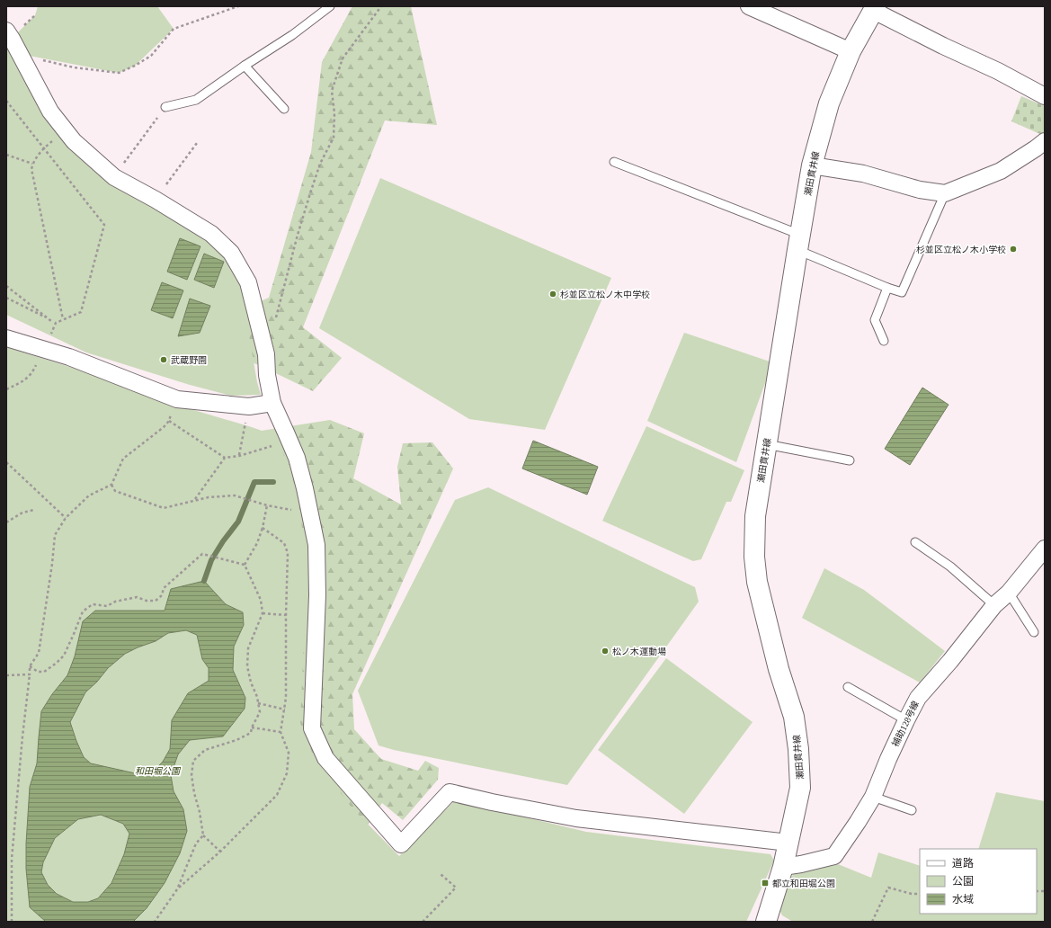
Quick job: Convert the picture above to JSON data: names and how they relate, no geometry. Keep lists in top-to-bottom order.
{
  "streets": {
    "main road": ["瀬田貫井線"],
    "street": ["補助128号線"]
  },
  "crossings": [
    ["瀬田貫井線", "補助128号線"]
  ],
  "parks": ["和田堀公園"],
  "places": {
    "other": [
      "杉並区立松ノ木小学校",
      "杉並区立松ノ木中学校",
      "武蔵野園",
      "松ノ木運動場"
    ],
    "transit": ["都立和田堀公園"]
  },
  "legend": ["道路", "公園", "水域"]
}
